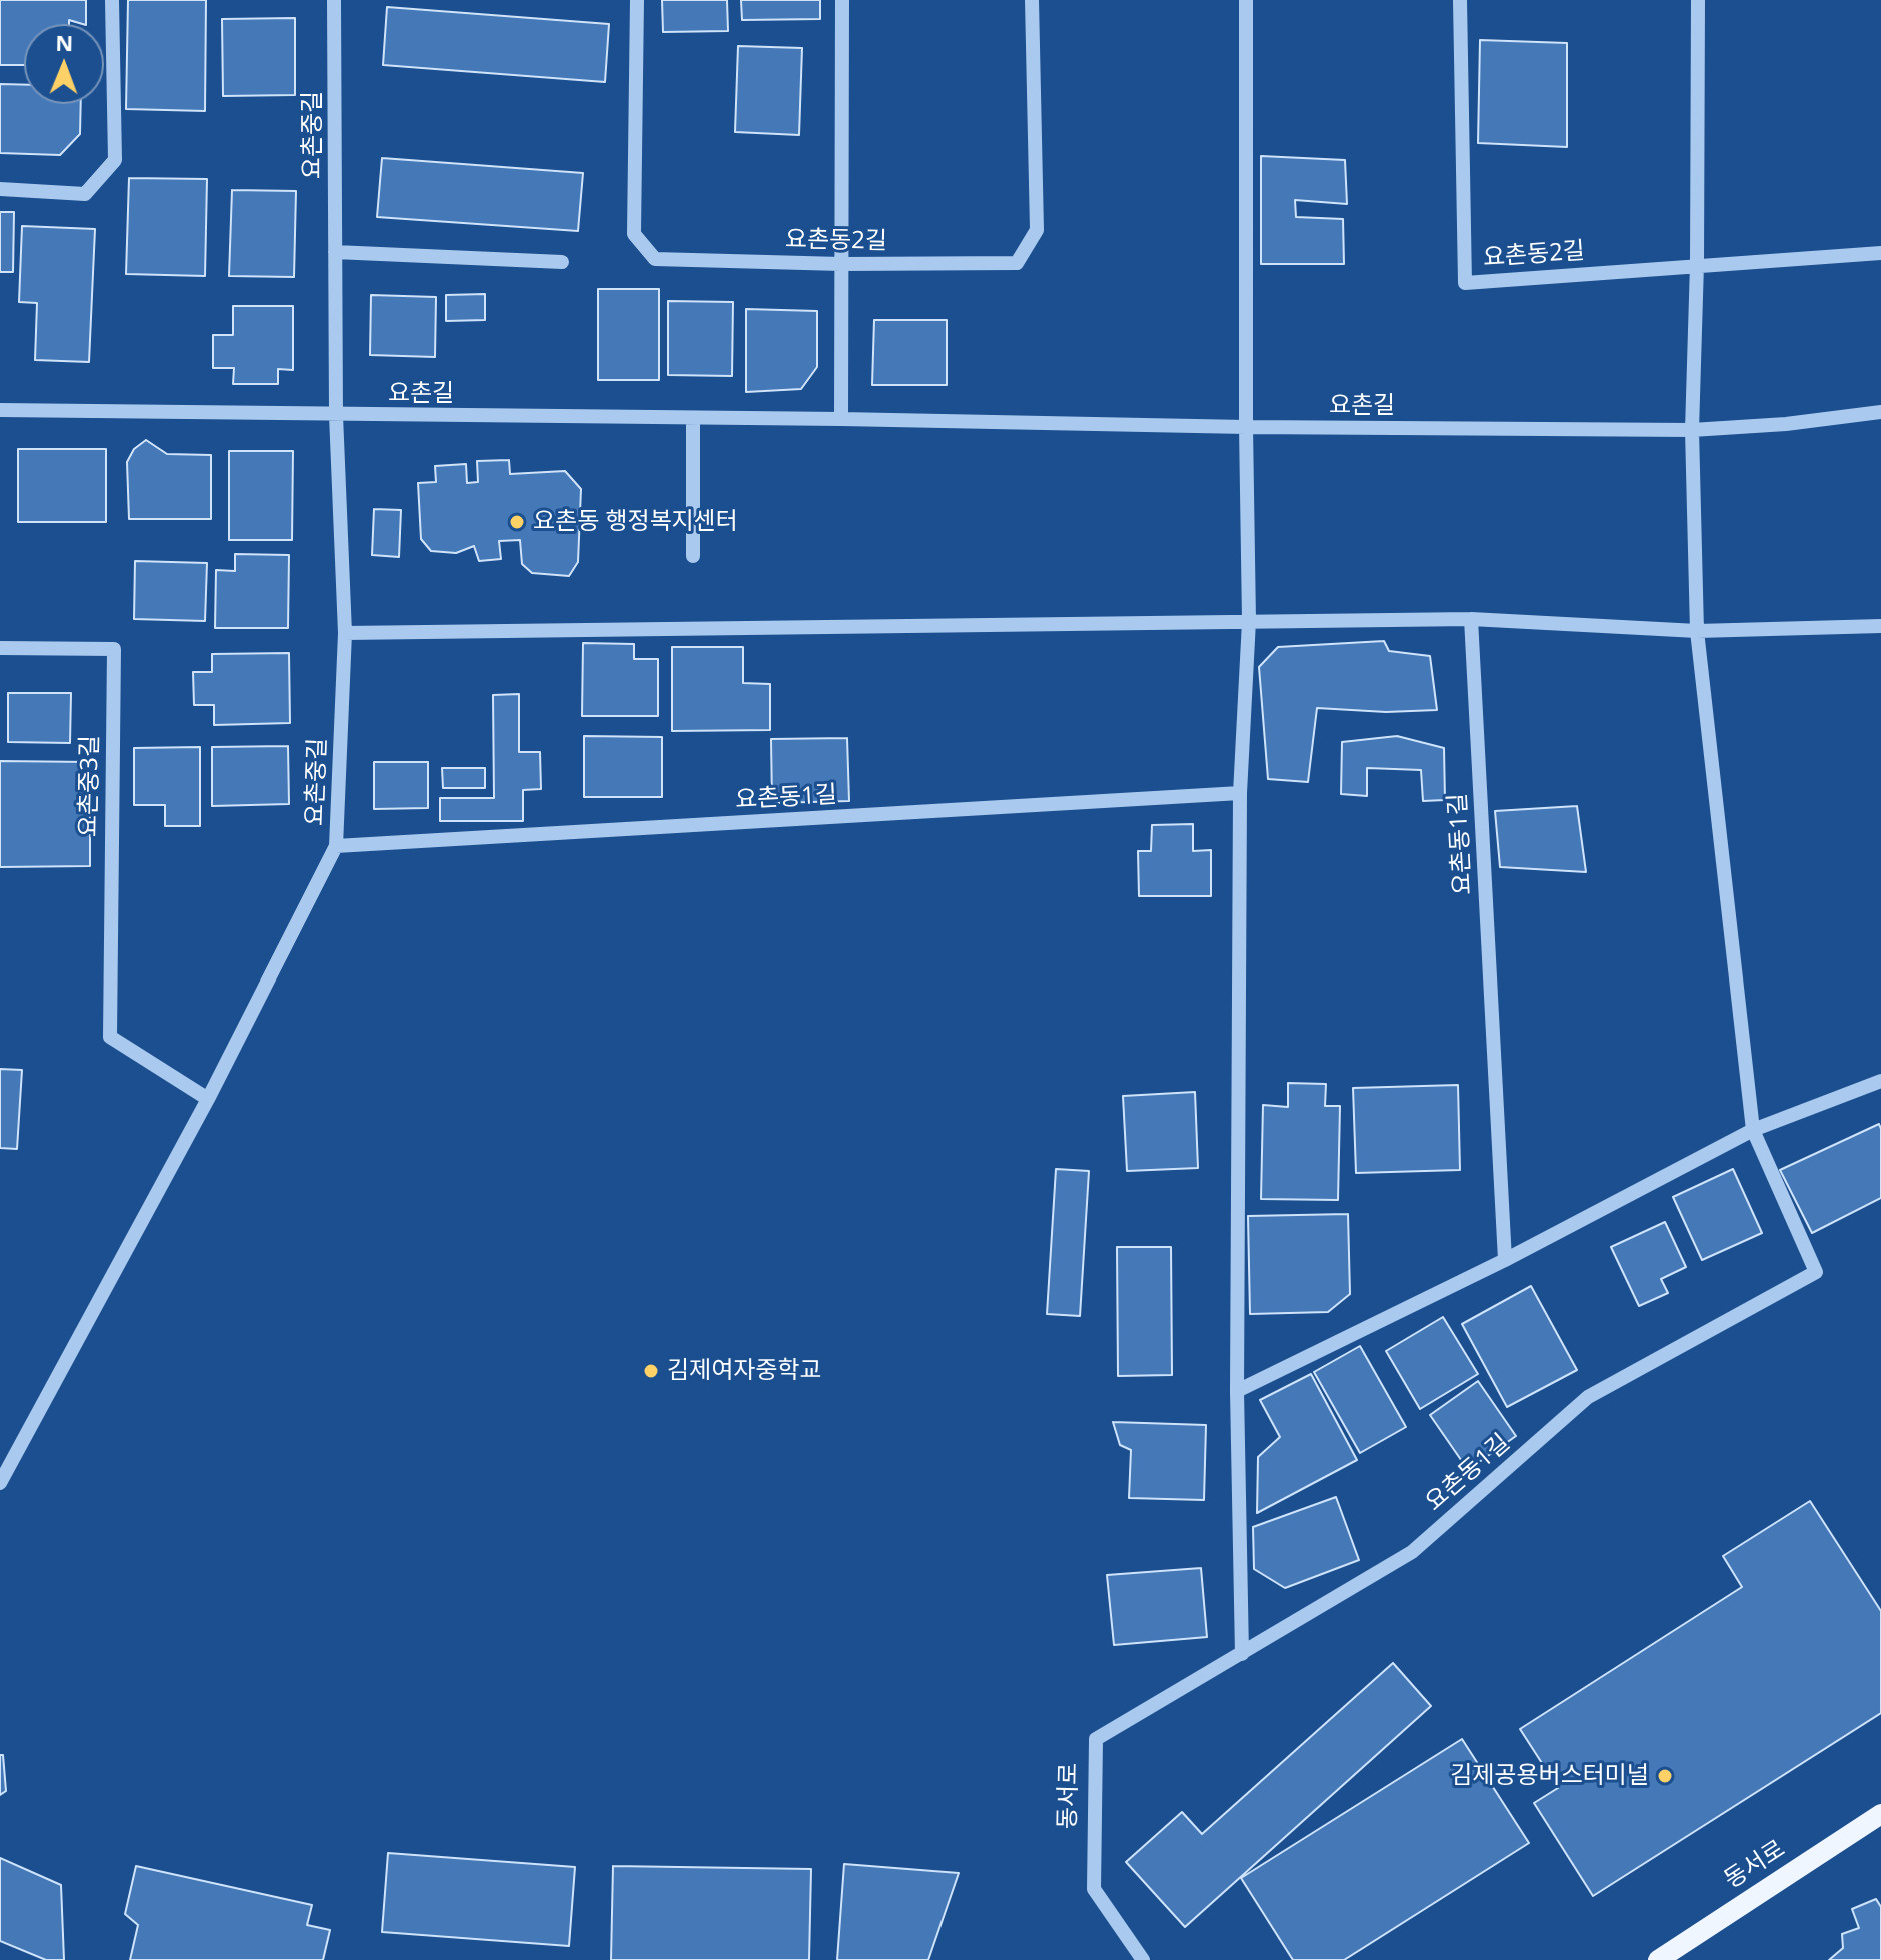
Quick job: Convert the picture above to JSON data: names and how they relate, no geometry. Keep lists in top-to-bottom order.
{
  "streets": {
    "main road": ["동서로"],
    "street": [
      "요촌중길",
      "요촌동2길",
      "요촌길",
      "요촌중3길",
      "요촌동1길"
    ]
  },
  "crossings": [
    ["요촌중길", "요촌길"],
    ["요촌중길", "요촌중3길"],
    ["요촌중길", "요촌동1길"],
    ["요촌동2길", "요촌동1길"],
    ["요촌길", "요촌동1길"],
    ["요촌동1길", "동서로"]
  ],
  "places": ["요촌동 행정복지센터", "김제여자중학교", "김제공용버스터미널"],
  "north": "top"
}
